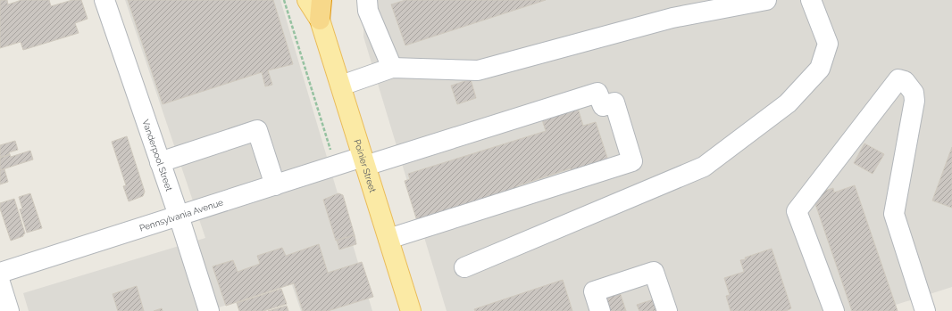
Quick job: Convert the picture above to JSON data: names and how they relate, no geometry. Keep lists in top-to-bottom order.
{
  "streets": {
    "main road": ["Poinier Street"],
    "street": ["Vanderpool Street", "Pennsylvania Avenue"]
  },
  "crossings": [
    ["Vanderpool Street", "Pennsylvania Avenue"],
    ["Poinier Street", "Pennsylvania Avenue"]
  ]
}
